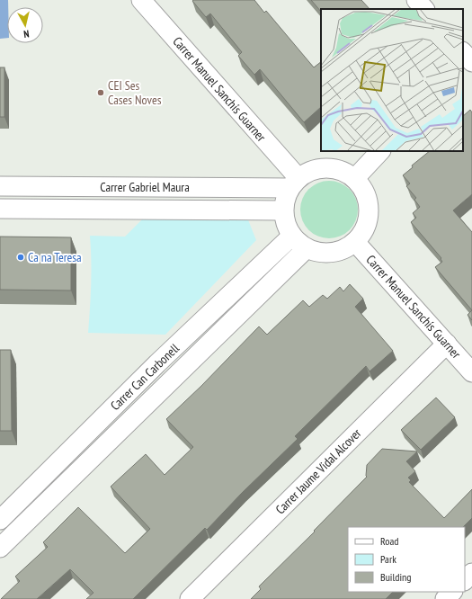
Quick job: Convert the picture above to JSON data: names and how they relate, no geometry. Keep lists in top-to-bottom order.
{
  "streets": {
    "street": [
      "Carrer Manuel Sanchís Guarner",
      "Carrer Gabriel Maura",
      "Carrer Can Carbonell",
      "Carrer Jaume Vidal Alcover"
    ]
  },
  "crossings": [
    ["Carrer Manuel Sanchís Guarner", "Carrer Gabriel Maura"],
    ["Carrer Manuel Sanchís Guarner", "Carrer Can Carbonell"],
    ["Carrer Manuel Sanchís Guarner", "Carrer Jaume Vidal Alcover"],
    ["Carrer Gabriel Maura", "Carrer Can Carbonell"]
  ],
  "places": ["CEI Ses Cases Noves", "Ca na Teresa"],
  "legend": ["Road", "Park", "Building"],
  "north": "bottom"
}
